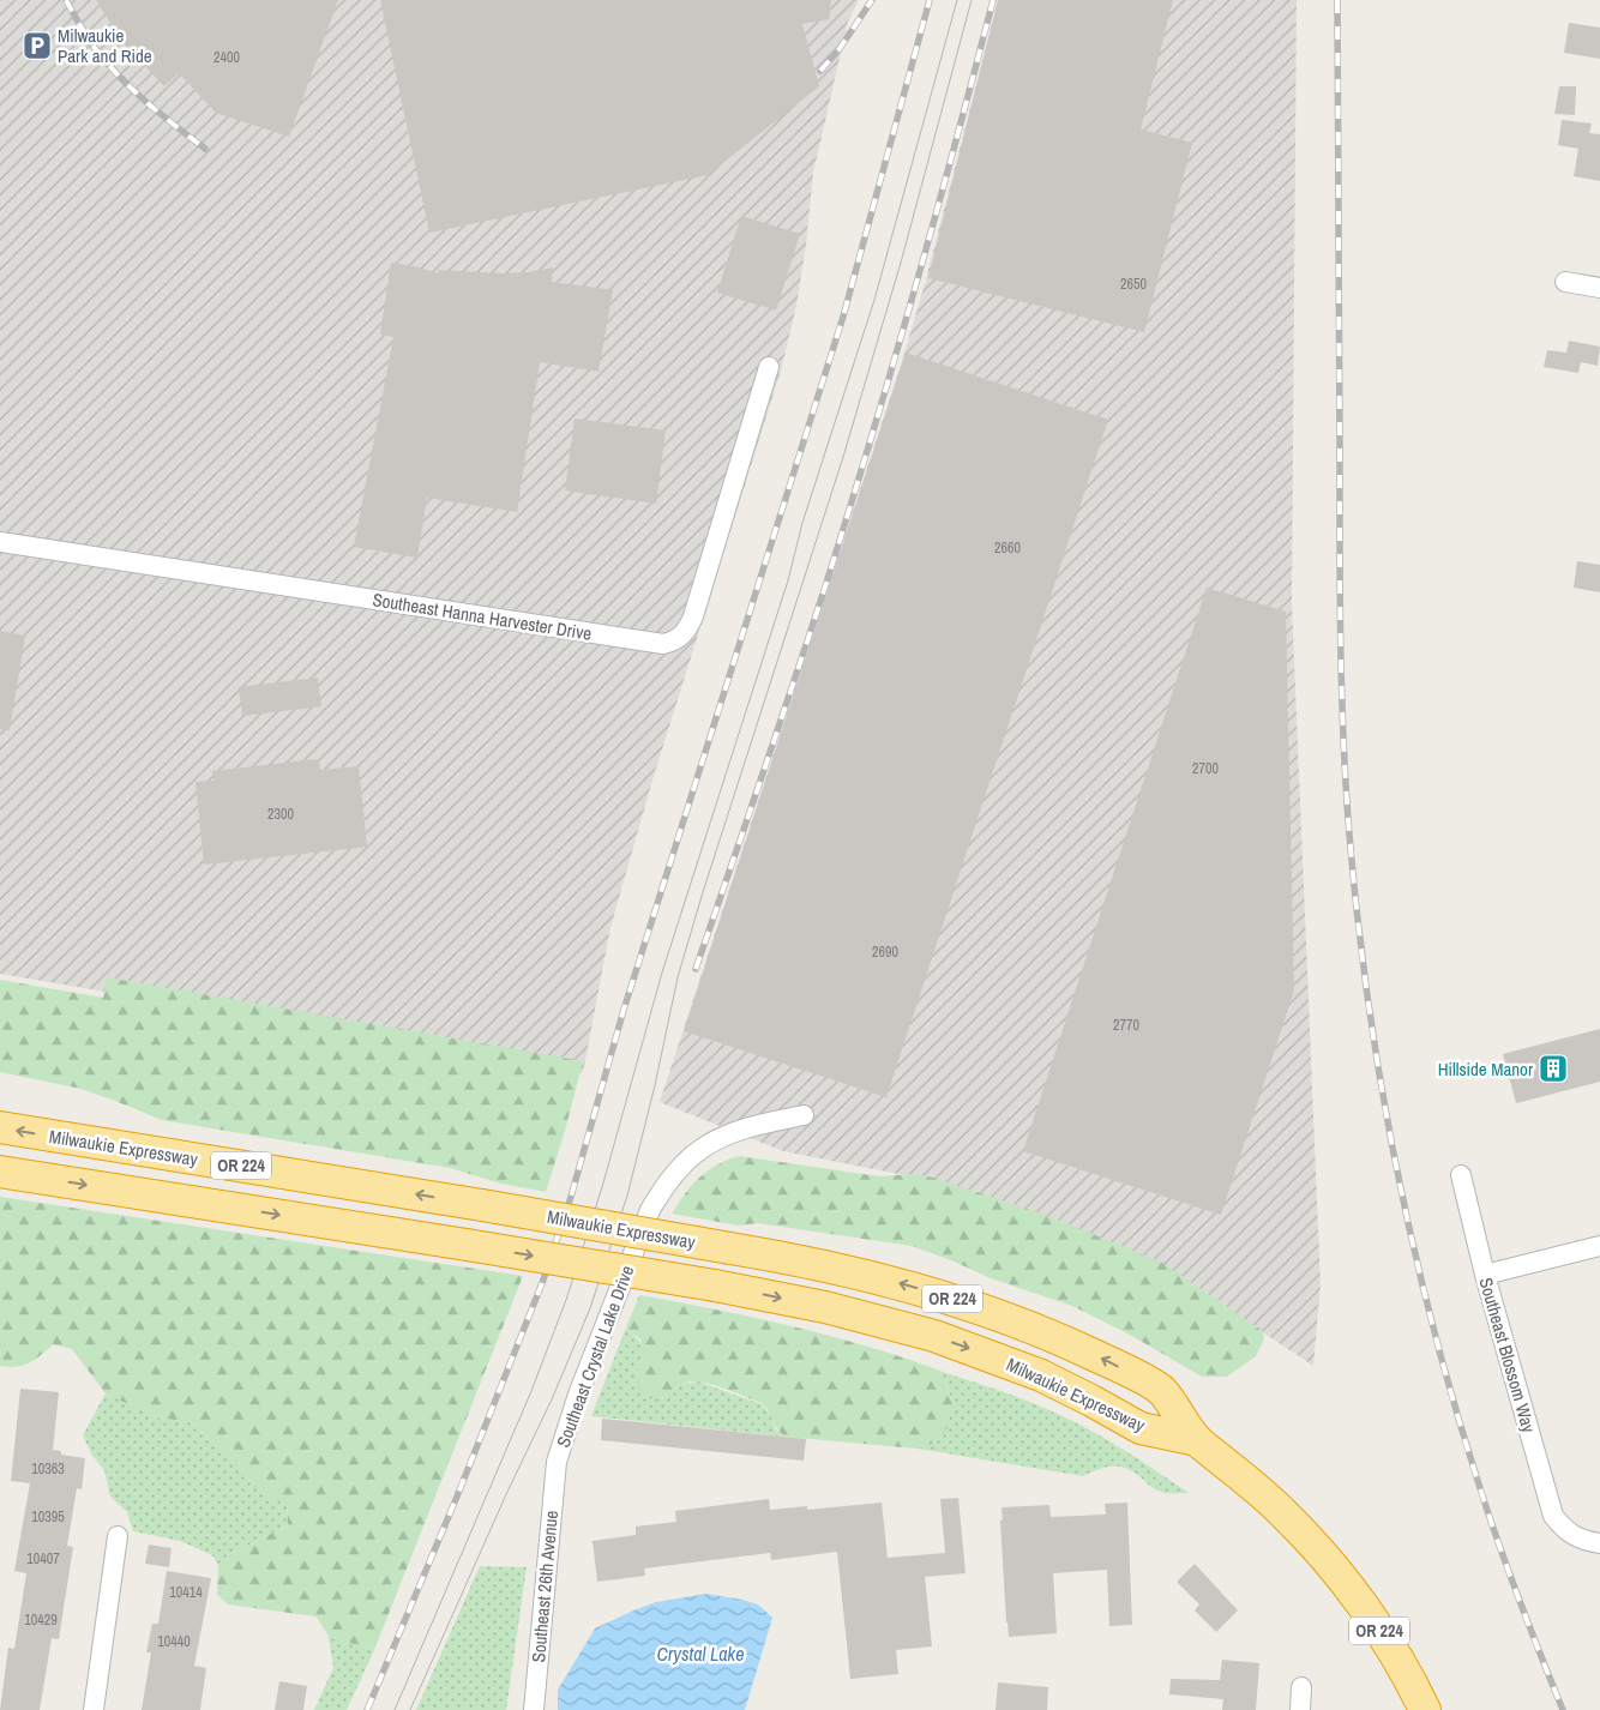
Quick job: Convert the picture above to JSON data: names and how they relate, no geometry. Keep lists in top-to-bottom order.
{
  "streets": {
    "highway": ["Milwaukie Expressway", "OR 224"],
    "street": [
      "Southeast Hanna Harvester Drive",
      "Southeast Blossom Way",
      "Southeast Crystal Lake Drive",
      "Southeast 26th Avenue"
    ]
  },
  "crossings": [
    ["Southeast Crystal Lake Drive", "Southeast 26th Avenue"]
  ],
  "water": ["Crystal Lake"],
  "places": {
    "parking": ["Milwaukie Park and Ride"],
    "building": ["Hillside Manor"]
  },
  "house_numbers": [
    "2400",
    "2650",
    "2660",
    "2700",
    "2300",
    "2690",
    "2770",
    "10363",
    "10395",
    "10407",
    "10414",
    "10429",
    "10440"
  ]
}
